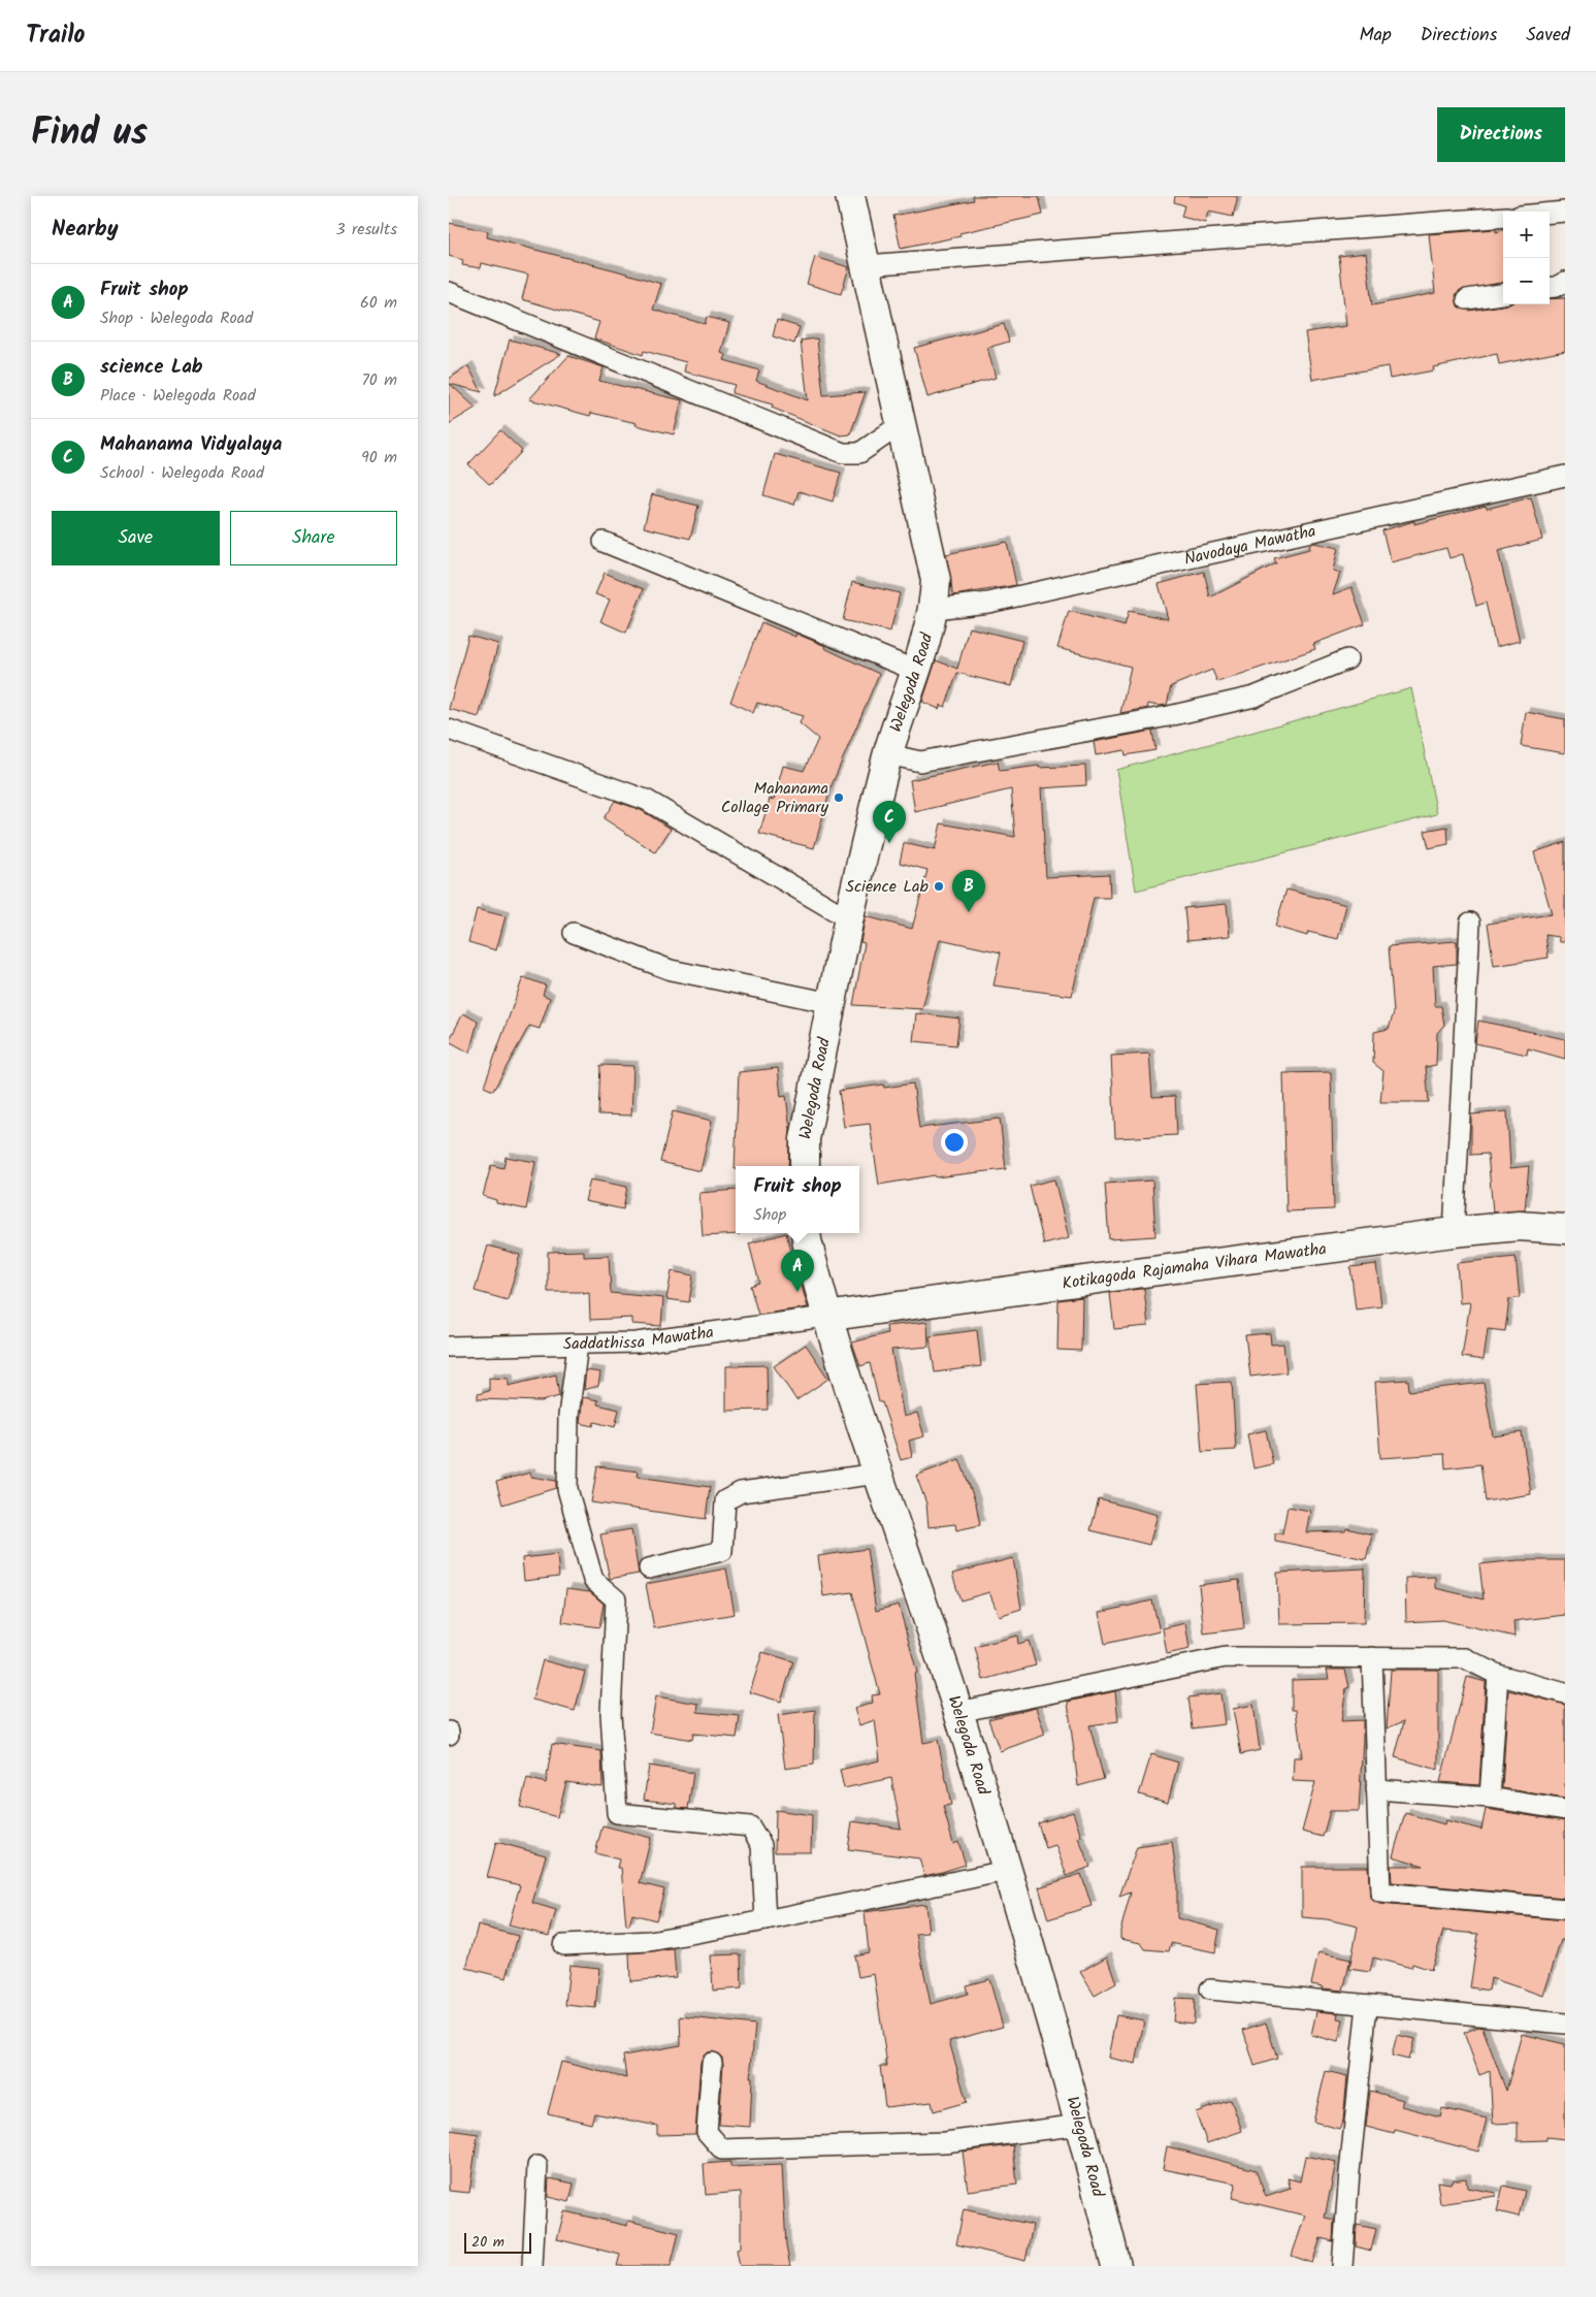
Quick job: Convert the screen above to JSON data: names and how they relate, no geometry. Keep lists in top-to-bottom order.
{
  "streets": {
    "street": [
      "Navodaya Mawatha",
      "Welegoda Road",
      "Kotikagoda Rajamaha Vihara Mawatha",
      "Saddathissa Mawatha"
    ]
  },
  "crossings": [
    ["Navodaya Mawatha", "Welegoda Road"],
    ["Welegoda Road", "Kotikagoda Rajamaha Vihara Mawatha"],
    ["Welegoda Road", "Saddathissa Mawatha"],
    ["Kotikagoda Rajamaha Vihara Mawatha", "Saddathissa Mawatha"]
  ],
  "places": ["Mahanama Collage Primary", "Science Lab"],
  "scale_bar": "20 m",
  "page": {
    "header": "Trailo",
    "nav": ["Map", "Directions", "Saved"],
    "title": "Find us",
    "buttons": [
      "Directions",
      ["Save", "Share"]
    ],
    "heading": ["Nearby", "3 results"],
    "map_buttons": ["+", "−"],
    "list": [
      {
        "mark": "A",
        "name": "Fruit shop",
        "note": "Shop · Welegoda Road",
        "value": "60 m"
      },
      {
        "mark": "B",
        "name": "science Lab",
        "note": "Place · Welegoda Road",
        "value": "70 m"
      },
      {
        "mark": "C",
        "name": "Mahanama Vidyalaya",
        "note": "School · Welegoda Road",
        "value": "90 m"
      }
    ],
    "pins": ["C", "B", "A"],
    "popup": ["Fruit shop", "Shop"],
    "scale": "20 m"
  }
}
